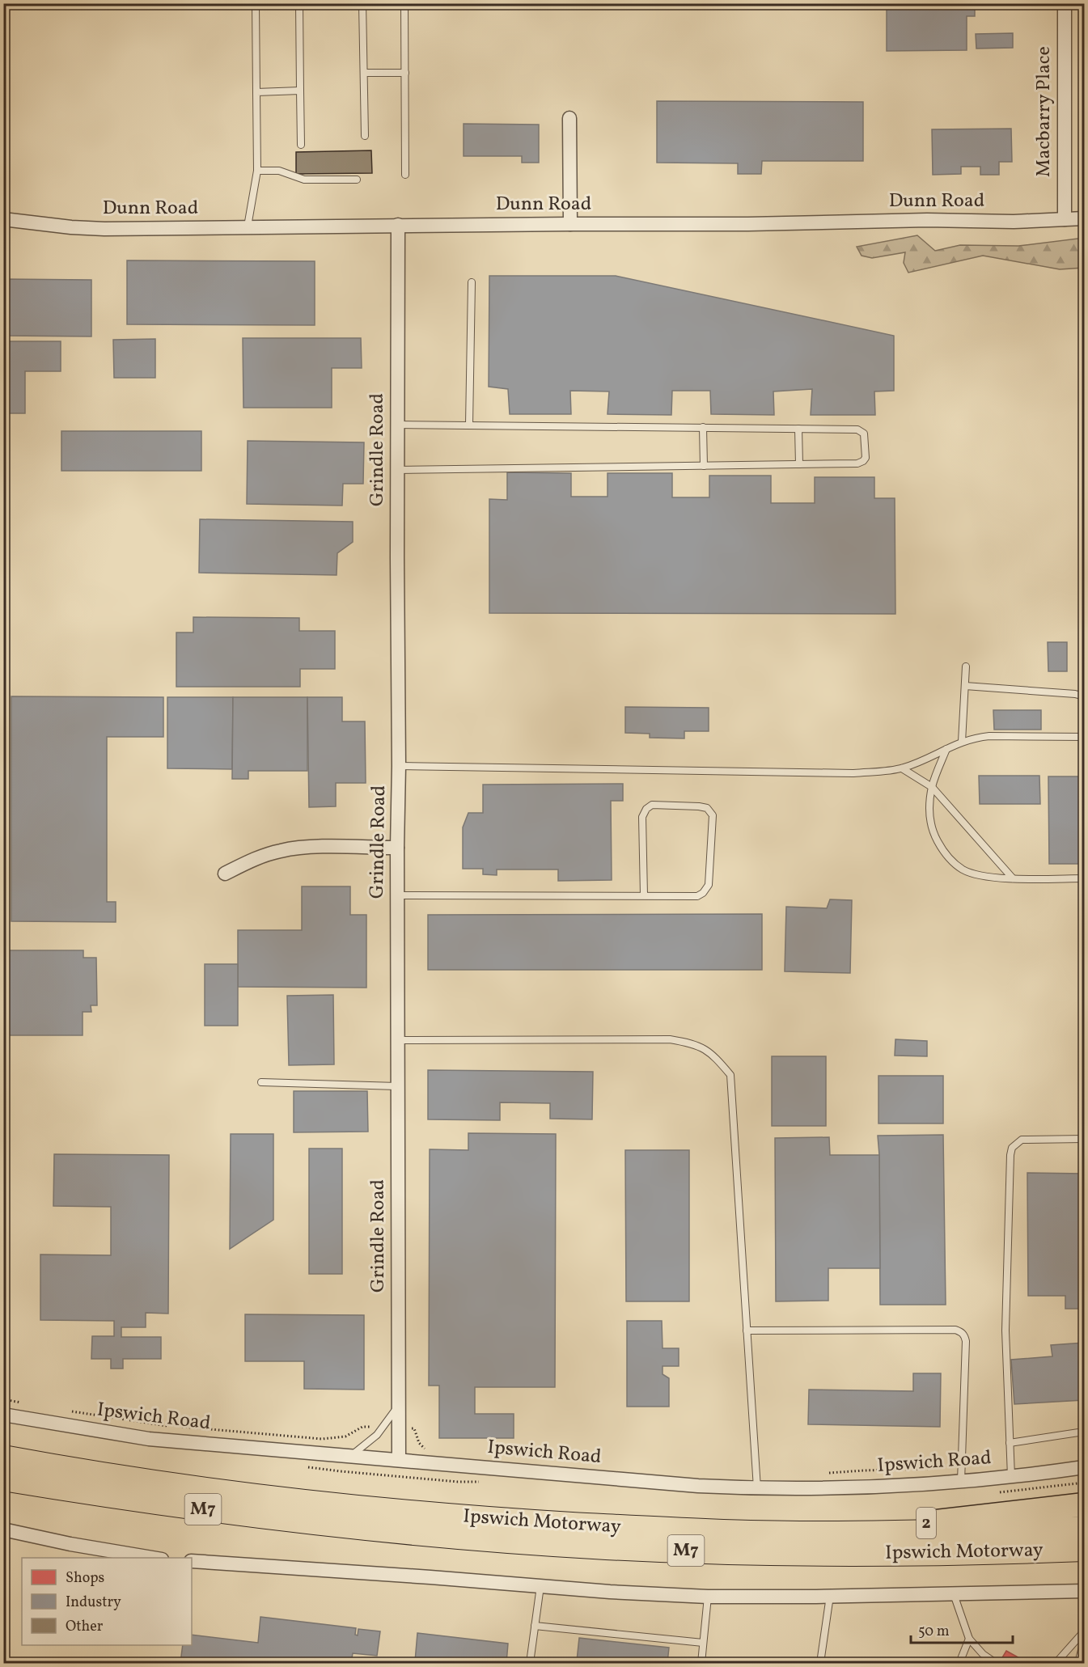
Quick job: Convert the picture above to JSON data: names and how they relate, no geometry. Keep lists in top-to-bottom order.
{
  "streets": {
    "highway": ["M7", "Ipswich Motorway", "2"],
    "street": [
      "Macbarry Place",
      "Dunn Road",
      "Grindle Road",
      "Ipswich Road"
    ]
  },
  "crossings": [
    ["Macbarry Place", "Dunn Road"],
    ["Dunn Road", "Grindle Road"],
    ["Grindle Road", "Ipswich Road"],
    ["Ipswich Motorway", "2"]
  ],
  "legend": ["Shops", "Industry", "Other"],
  "scale_bar": "50 m"
}
